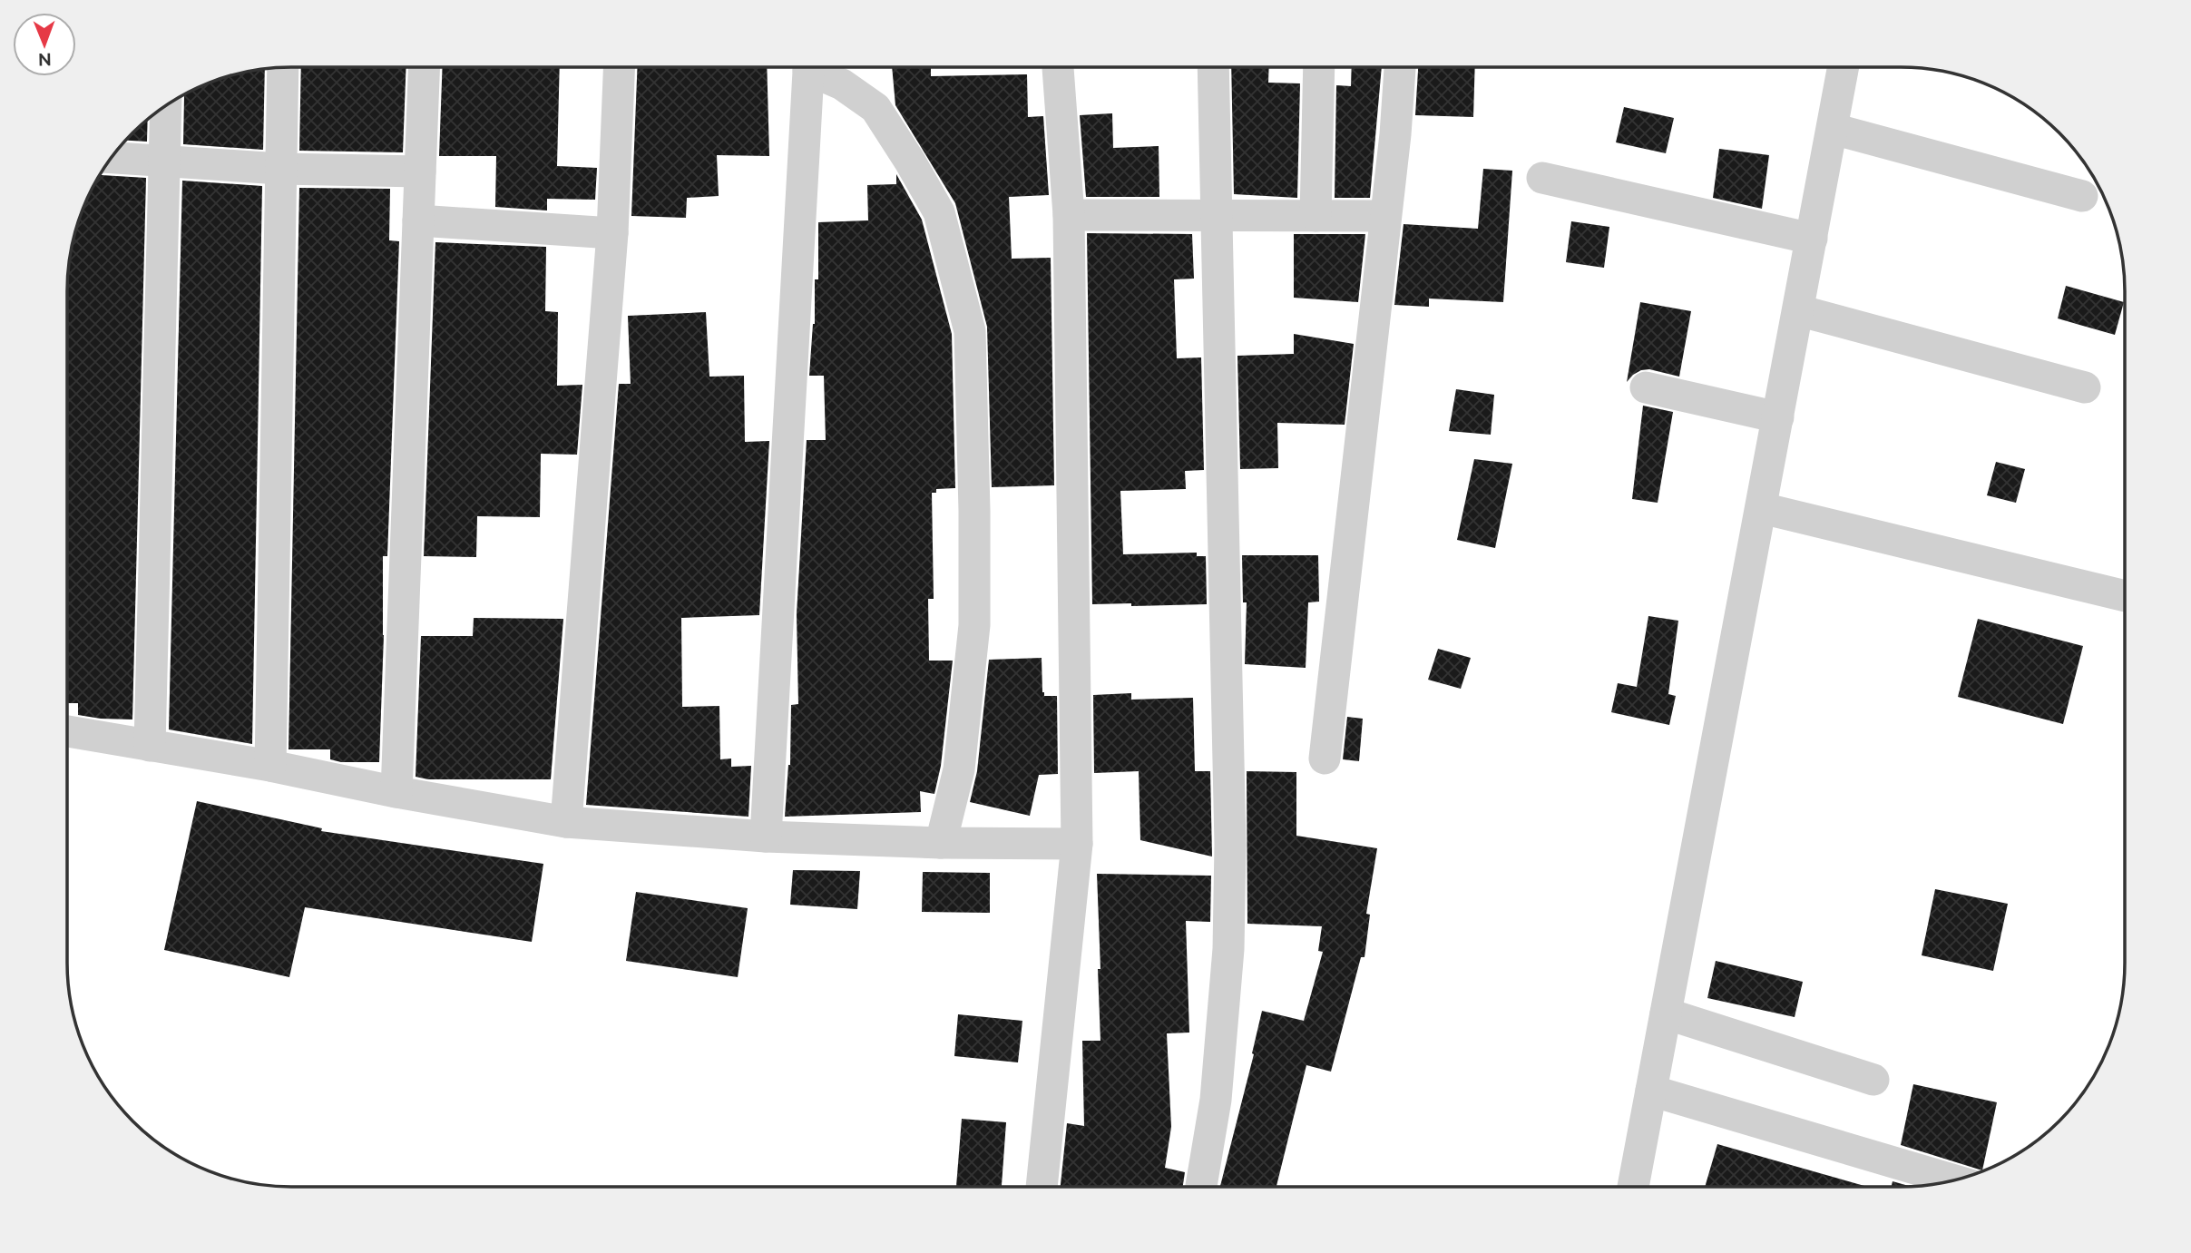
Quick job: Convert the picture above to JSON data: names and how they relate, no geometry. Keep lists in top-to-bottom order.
{
  "north": "bottom"
}
